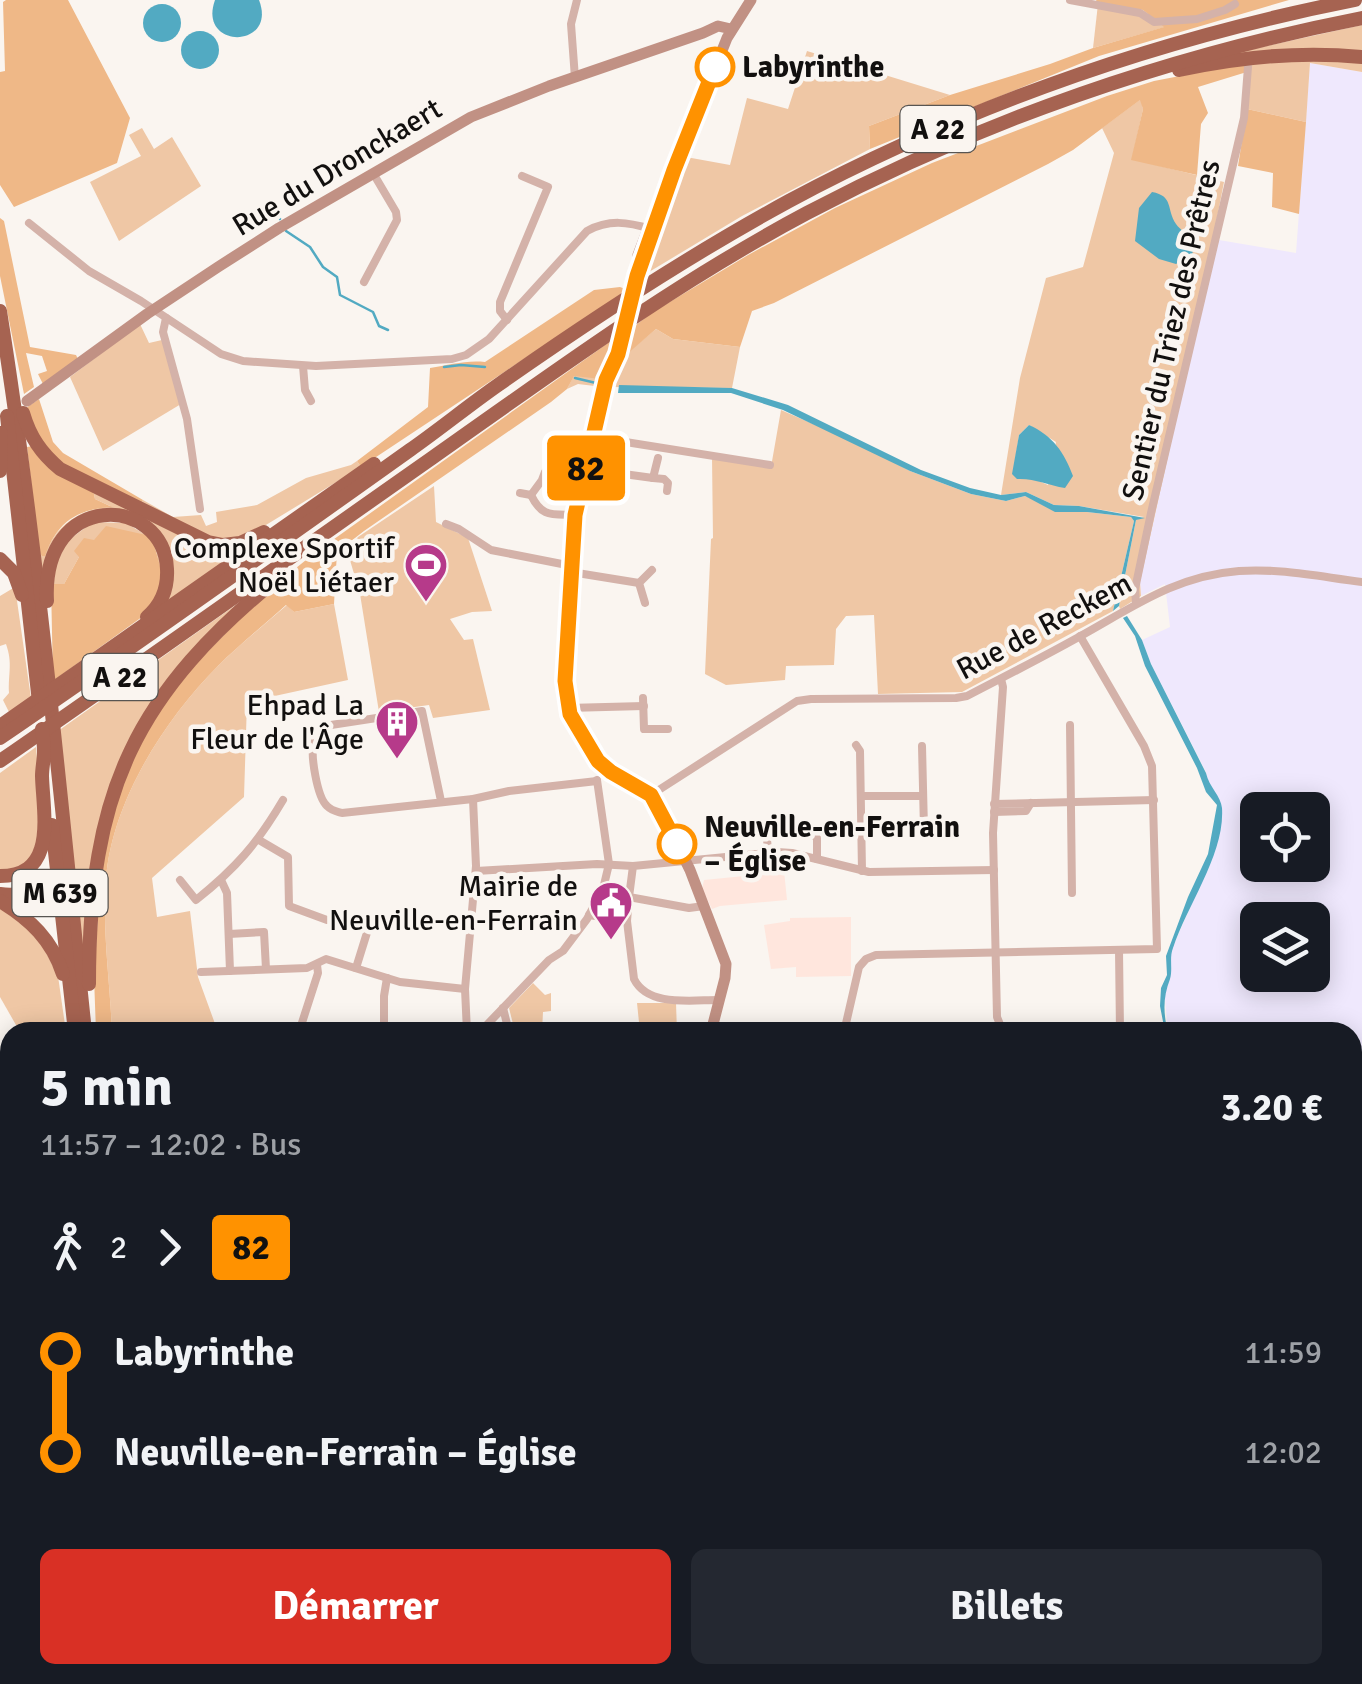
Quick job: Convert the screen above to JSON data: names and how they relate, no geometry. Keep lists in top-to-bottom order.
{
  "streets": {
    "highway": ["A 22", "M 639"],
    "main road": ["Rue du Dronckaert"],
    "street": ["Sentier du Triez des Prêtres", "Rue de Reckem"]
  },
  "crossings": [
    ["Sentier du Triez des Prêtres", "Rue de Reckem"]
  ],
  "places": {
    "other": ["Labyrinthe", "Neuville-en-Ferrain – Église"],
    "sports": ["Complexe Sportif Noël Liétaer"],
    "building": ["Ehpad La Fleur de l'Âge"],
    "public building": ["Mairie de Neuville-en-Ferrain"]
  },
  "lines": ["bus line 82"],
  "page": {
    "on_map": "82",
    "heading": ["5 min", "11:57 – 12:02 · Bus", "3.20 €"],
    "legs": ["2", "82"],
    "list": [
      {
        "name": "Labyrinthe",
        "value": "11:59"
      },
      {
        "name": "Neuville-en-Ferrain – Église",
        "value": "12:02"
      }
    ],
    "buttons": ["Démarrer", "Billets"]
  }
}
